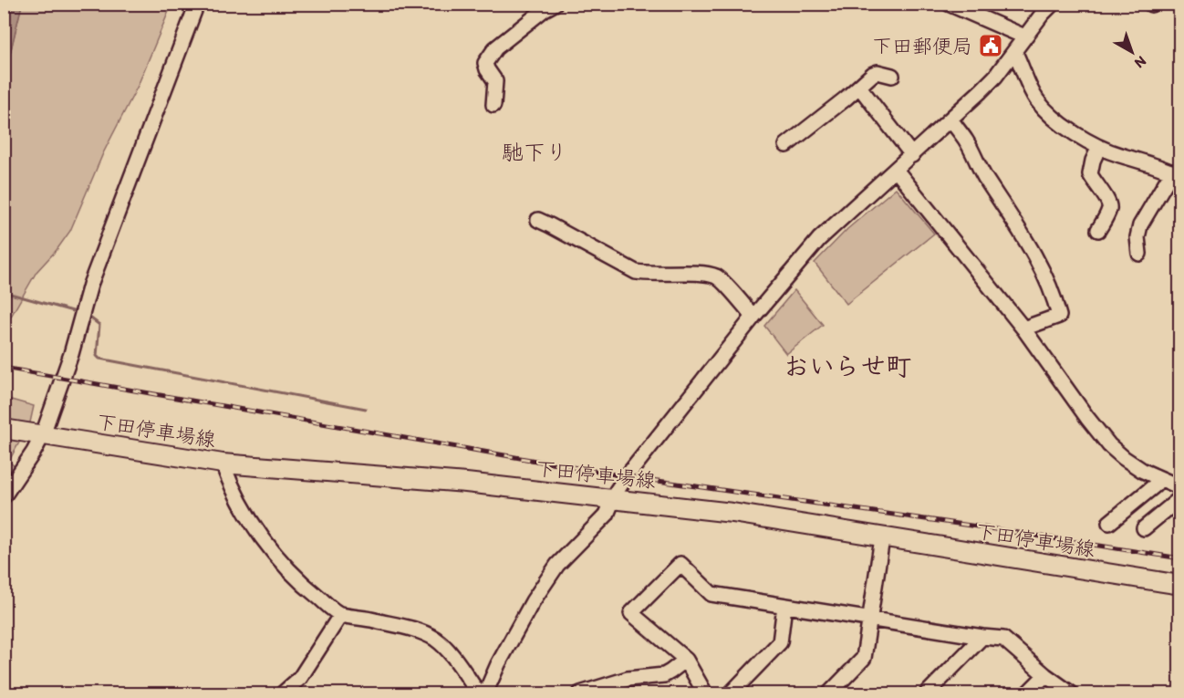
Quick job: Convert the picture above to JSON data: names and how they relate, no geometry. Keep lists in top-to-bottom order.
{
  "streets": {
    "main road": ["下田停車場線"]
  },
  "districts": ["馳下り", "おいらせ町"],
  "places": {
    "public building": ["下田郵便局"]
  },
  "north": "bottom right"
}
